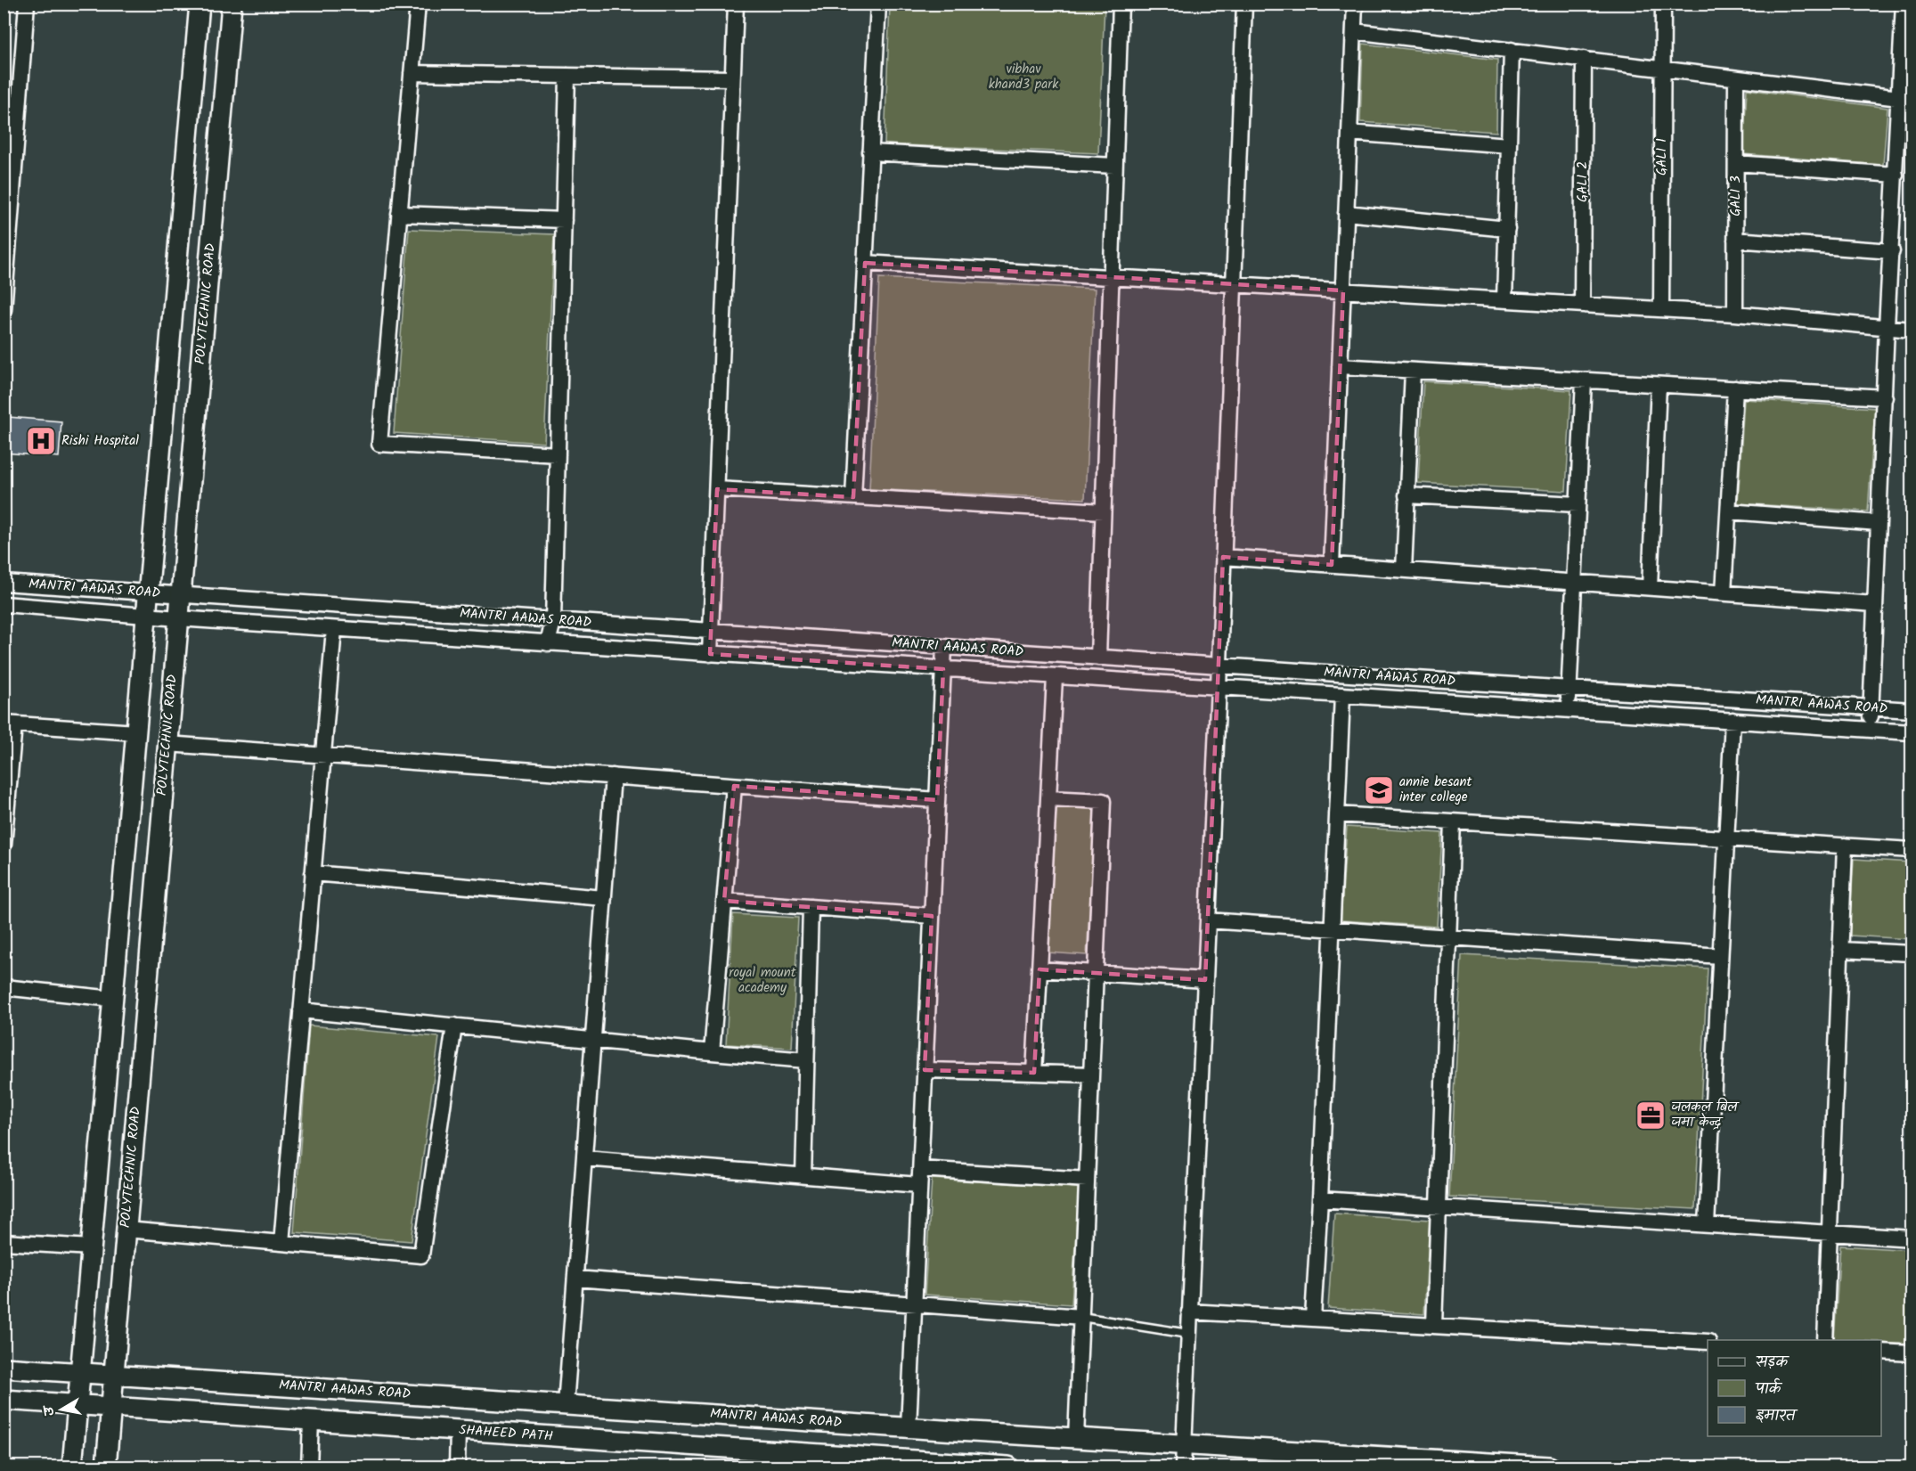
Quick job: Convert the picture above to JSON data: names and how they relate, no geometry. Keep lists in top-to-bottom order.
{
  "streets": {
    "street": [
      "GALI 1",
      "GALI 2",
      "GALI 3",
      "POLYTECHNIC ROAD",
      "MANTRI AAWAS ROAD",
      "SHAHEED PATH"
    ]
  },
  "crossings": [
    ["POLYTECHNIC ROAD", "MANTRI AAWAS ROAD"],
    ["POLYTECHNIC ROAD", "SHAHEED PATH"]
  ],
  "parks": ["vibhav khand3 park", "royal mount academy"],
  "places": {
    "hospital": ["Rishi Hospital"],
    "school or university": ["annie besant inter college"],
    "office": ["जलकल बिल जमा केन्द्र"]
  },
  "legend": ["सड़क", "पार्क", "इमारत"],
  "north": "left"
}
